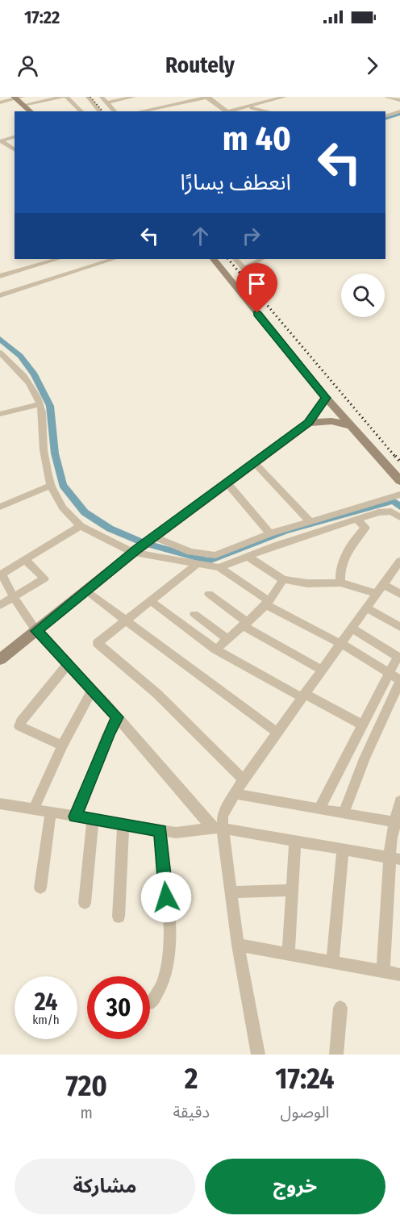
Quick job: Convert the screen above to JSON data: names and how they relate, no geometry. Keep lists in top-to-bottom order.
{
  "page": {
    "status": "17:22",
    "header": "Routely",
    "turn": ["40 m", "انعطف يسارًا"],
    "speed": "24 km/h",
    "limit": "30",
    "eta": [
      "17:24",
      "الوصول",
      "2",
      "دقيقة",
      "720",
      "m"
    ],
    "buttons": ["خروج", "مشاركة"]
  }
}
